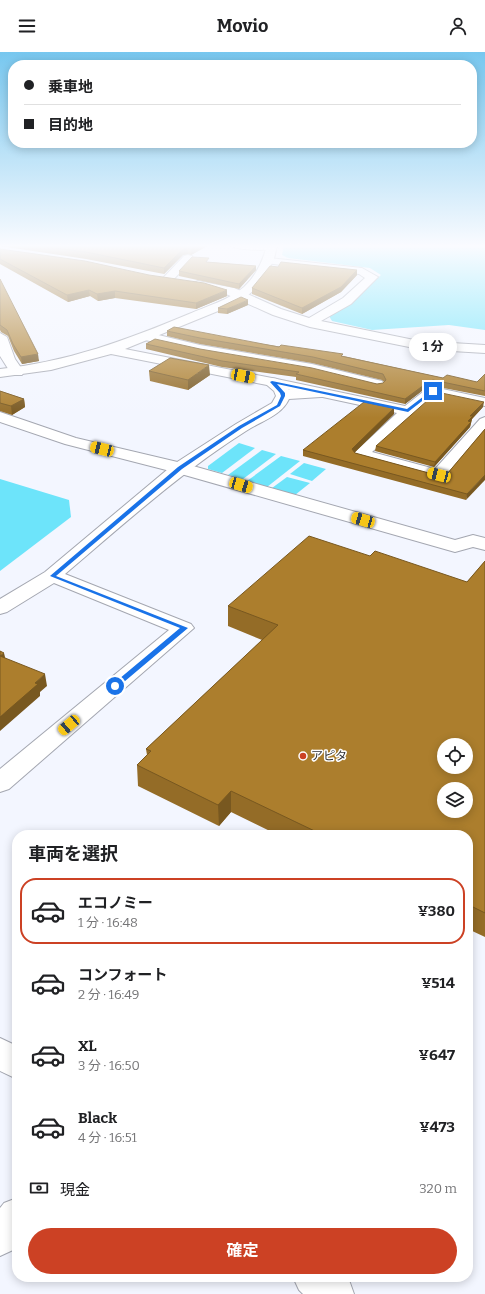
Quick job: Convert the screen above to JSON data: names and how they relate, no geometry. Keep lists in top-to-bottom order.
{
  "places": ["アピタ"],
  "page": {
    "header": "Movio",
    "banner": ["乗車地", "目的地"],
    "bubble": "1 分",
    "heading": "車両を選択",
    "list": [
      {
        "name": "エコノミー",
        "note": "1 分 · 16:48",
        "value": "¥380"
      },
      {
        "name": "コンフォート",
        "note": "2 分 · 16:49",
        "value": "¥514"
      },
      {
        "name": "XL",
        "note": "3 分 · 16:50",
        "value": "¥647"
      },
      {
        "name": "Black",
        "note": "4 分 · 16:51",
        "value": "¥473"
      }
    ],
    "pay": ["現金", "320 m"],
    "buttons": "確定"
  }
}
